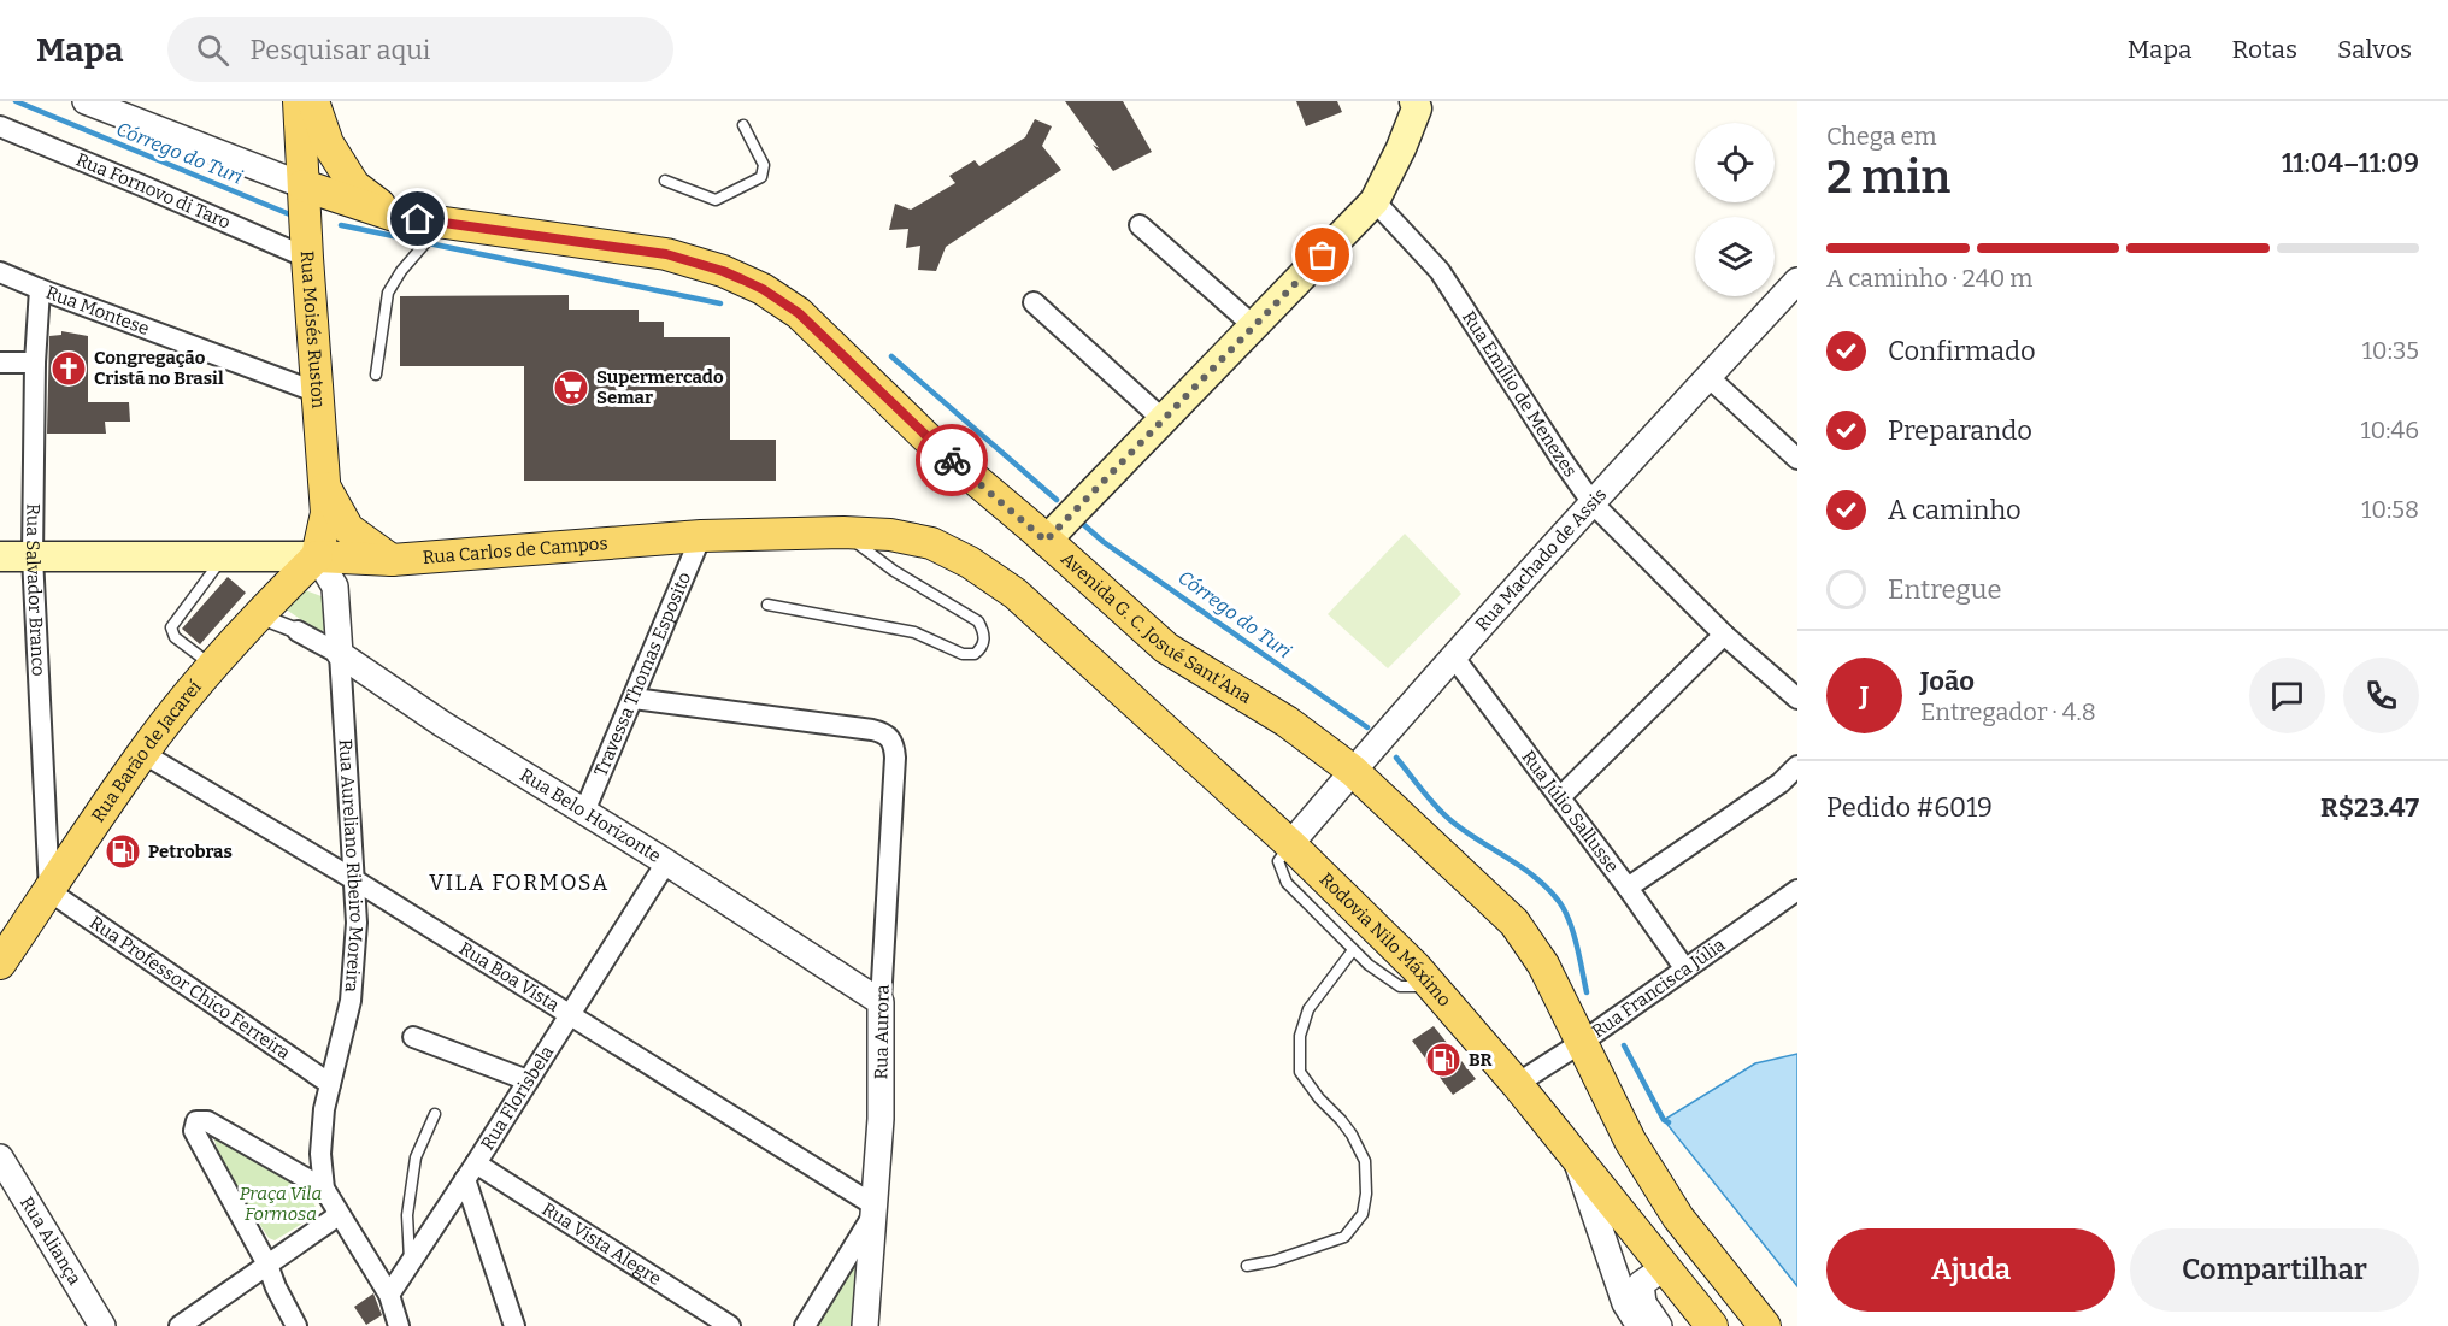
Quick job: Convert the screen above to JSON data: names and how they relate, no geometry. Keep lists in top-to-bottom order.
{
  "streets": {
    "main road": [
      "Rua Moisés Ruston",
      "Rua Carlos de Campos",
      "Avenida G. C. Josué Sant'Ana",
      "Rua Barão de Jacareí",
      "Rodovia Nilo Máximo"
    ],
    "street": [
      "Rua Fornovo di Taro",
      "Rua Montese",
      "Rua Emílio de Menezes",
      "Rua Machado de Assis",
      "Rua Salvador Branco",
      "Travessa Thomas Esposito",
      "Rua Júlio Sallusse",
      "Rua Belo Horizonte",
      "Rua Aureliano Ribeiro Moreira",
      "Rua Boa Vista",
      "Rua Professor Chico Ferreira",
      "Rua Francisca Júlia",
      "Rua Aurora",
      "Rua Florisbela",
      "Rua Aliança",
      "Rua Vista Alegre"
    ]
  },
  "crossings": [
    ["Rua Fornovo di Taro", "Rua Moisés Ruston"],
    ["Rua Montese", "Rua Moisés Ruston"],
    ["Rua Montese", "Rua Salvador Branco"],
    ["Rua Moisés Ruston", "Rua Carlos de Campos"],
    ["Rua Moisés Ruston", "Avenida G. C. Josué Sant'Ana"],
    ["Rua Moisés Ruston", "Rua Barão de Jacareí"],
    ["Rua Moisés Ruston", "Rua Aureliano Ribeiro Moreira"],
    ["Rua Emílio de Menezes", "Rua Machado de Assis"],
    ["Rua Carlos de Campos", "Rua Salvador Branco"],
    ["Rua Carlos de Campos", "Travessa Thomas Esposito"],
    ["Rua Carlos de Campos", "Rua Barão de Jacareí"],
    ["Rua Carlos de Campos", "Rua Aureliano Ribeiro Moreira"],
    ["Rua Carlos de Campos", "Rodovia Nilo Máximo"],
    ["Rua Machado de Assis", "Avenida G. C. Josué Sant'Ana"],
    ["Rua Machado de Assis", "Rua Júlio Sallusse"],
    ["Rua Machado de Assis", "Rodovia Nilo Máximo"],
    ["Rua Salvador Branco", "Rua Barão de Jacareí"],
    ["Rua Salvador Branco", "Rua Professor Chico Ferreira"],
    ["Avenida G. C. Josué Sant'Ana", "Rua Francisca Júlia"],
    ["Travessa Thomas Esposito", "Rua Belo Horizonte"],
    ["Travessa Thomas Esposito", "Rua Aurora"],
    ["Rua Barão de Jacareí", "Rua Aureliano Ribeiro Moreira"],
    ["Rua Barão de Jacareí", "Rua Boa Vista"],
    ["Rua Barão de Jacareí", "Rua Professor Chico Ferreira"],
    ["Rua Júlio Sallusse", "Rua Francisca Júlia"],
    ["Rua Belo Horizonte", "Rua Aureliano Ribeiro Moreira"],
    ["Rua Belo Horizonte", "Rua Aurora"],
    ["Rua Belo Horizonte", "Rua Florisbela"],
    ["Rua Aureliano Ribeiro Moreira", "Rua Boa Vista"],
    ["Rua Aureliano Ribeiro Moreira", "Rua Professor Chico Ferreira"],
    ["Rua Aureliano Ribeiro Moreira", "Rua Florisbela"],
    ["Rodovia Nilo Máximo", "Rua Francisca Júlia"],
    ["Rua Boa Vista", "Rua Aurora"],
    ["Rua Boa Vista", "Rua Florisbela"],
    ["Rua Florisbela", "Rua Vista Alegre"]
  ],
  "districts": ["VILA FORMOSA"],
  "water": ["Córrego do Turi"],
  "parks": ["Praça Vila Formosa"],
  "places": {
    "church": ["Congregação Cristã no Brasil"],
    "supermarket": ["Supermercado Semar"],
    "fuel station": ["Petrobras", "BR"]
  },
  "page": {
    "header": "Mapa",
    "search": "Pesquisar aqui",
    "nav": ["Mapa", "Rotas", "Salvos"],
    "heading": ["2 min", "Chega em", "11:04–11:09"],
    "panel": [
      "João",
      "Entregador · 4.8",
      "Pedido #6019",
      "R$23.47"
    ],
    "bar": "A caminho · 240 m",
    "list": [
      ["Confirmado", "10:35"],
      ["Preparando", "10:46"],
      ["A caminho", "10:58"],
      "Entregue"
    ],
    "round": "J",
    "buttons": ["Ajuda", "Compartilhar"]
  }
}
